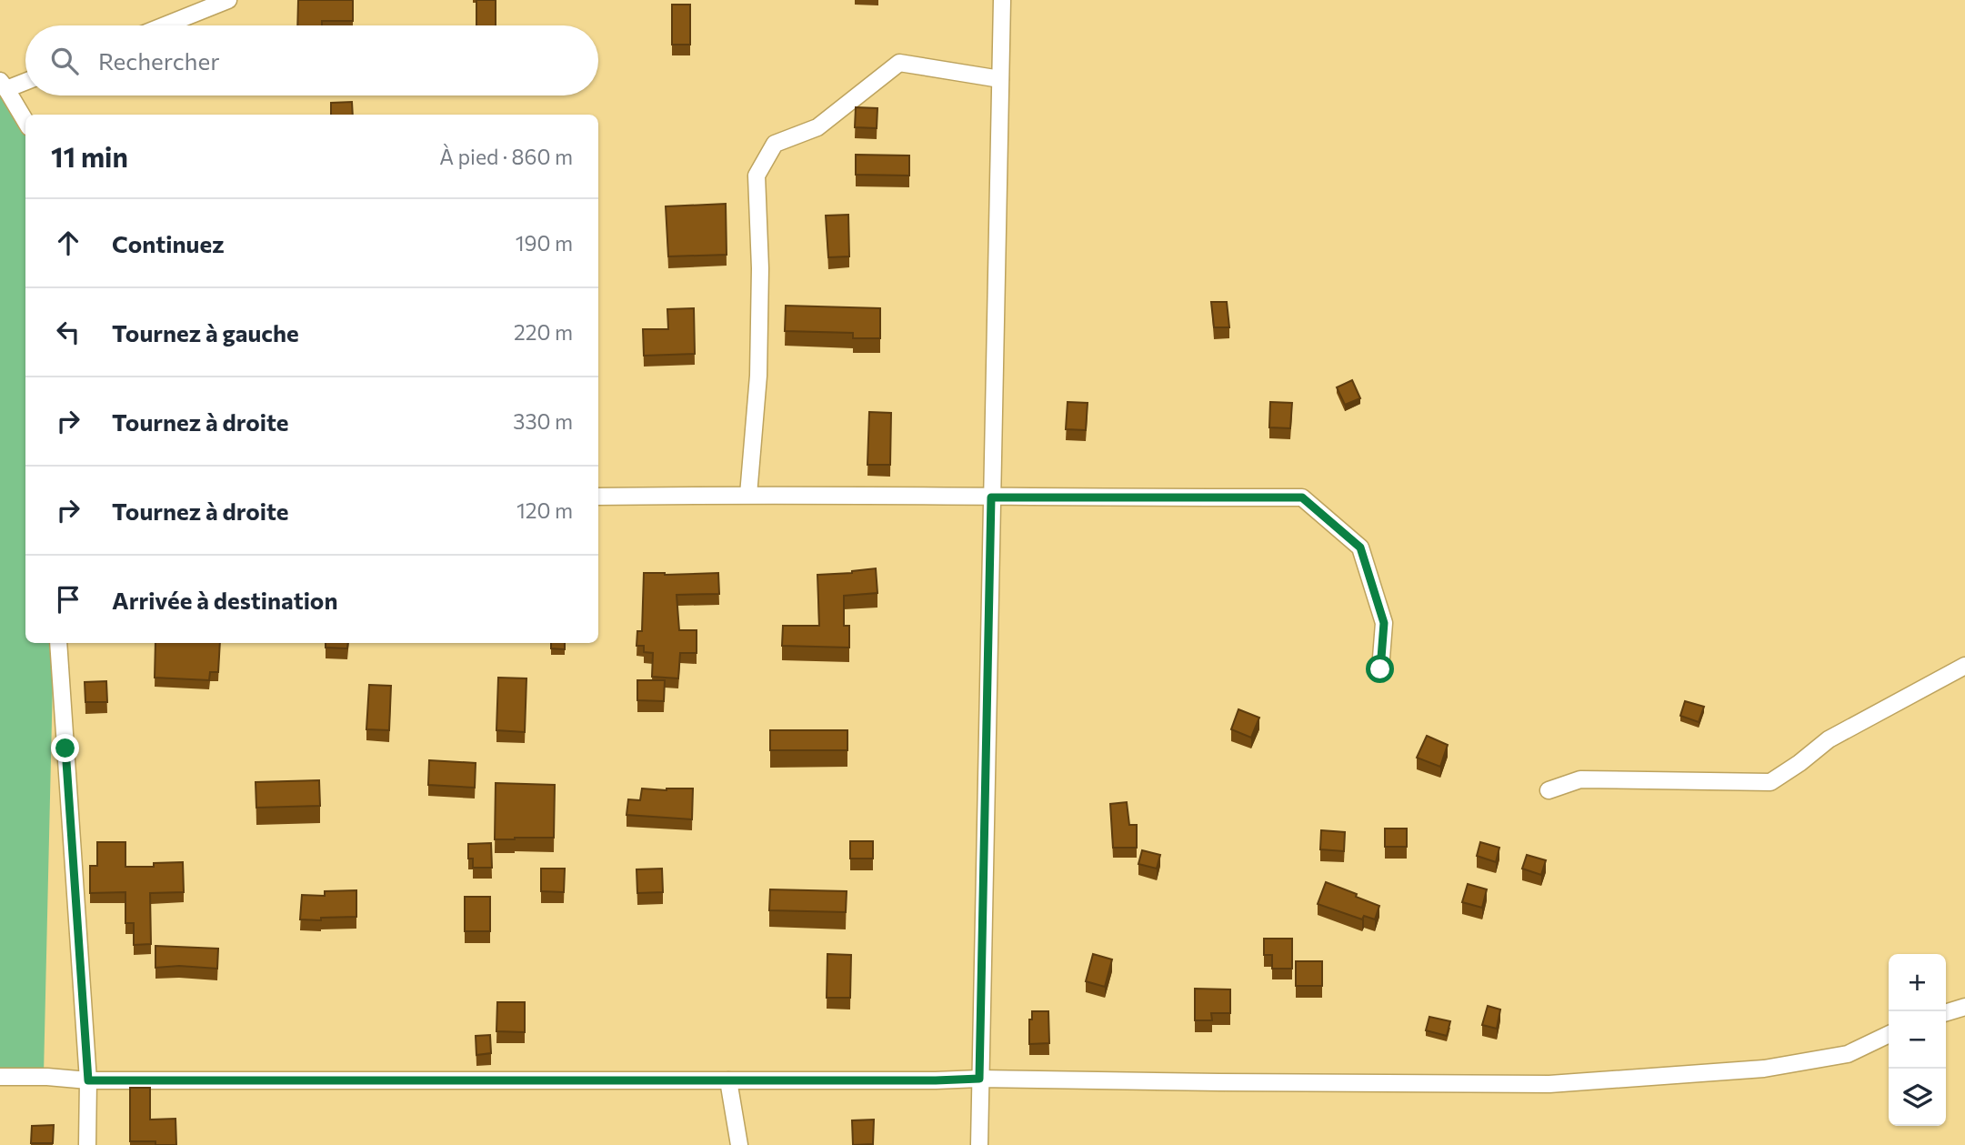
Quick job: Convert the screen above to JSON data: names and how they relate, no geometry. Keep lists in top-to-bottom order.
{
  "page": {
    "search": "Rechercher",
    "heading": ["11 min", "À pied · 860 m"],
    "list": [
      ["Continuez", "190 m"],
      ["Tournez à gauche", "220 m"],
      ["Tournez à droite", "330 m"],
      ["Tournez à droite", "120 m"],
      "Arrivée à destination"
    ],
    "map_buttons": ["+", "−"]
  }
}
